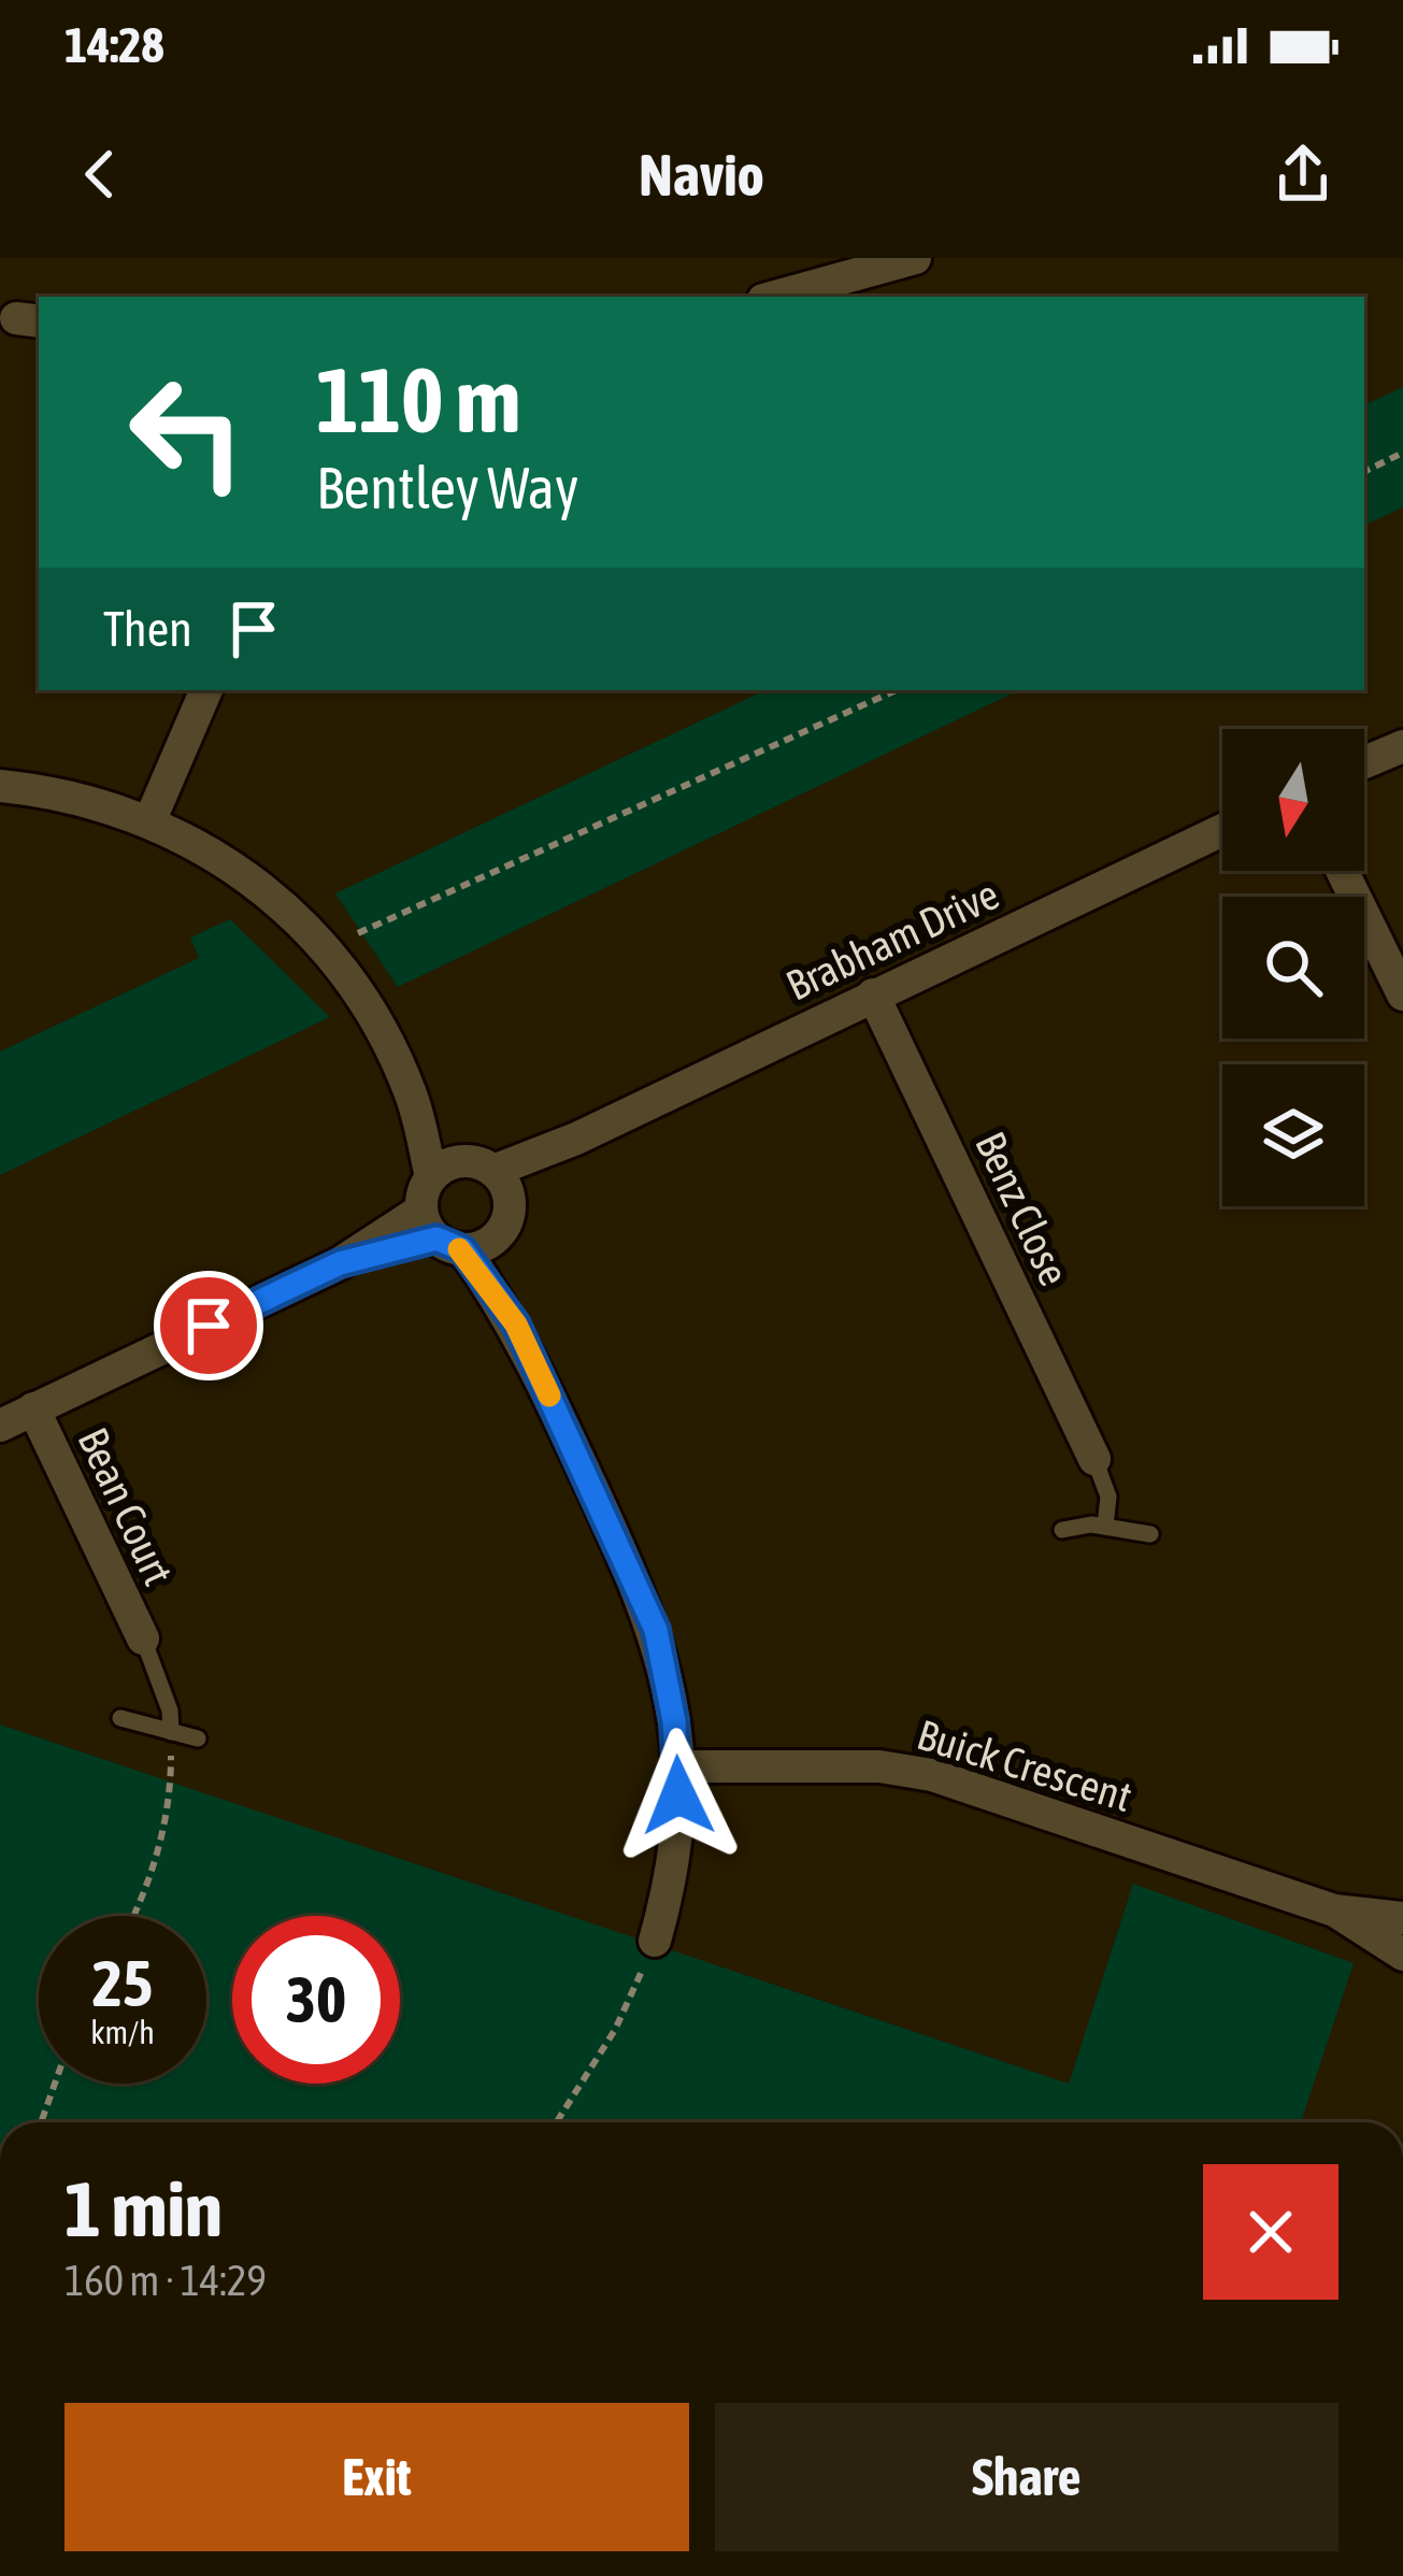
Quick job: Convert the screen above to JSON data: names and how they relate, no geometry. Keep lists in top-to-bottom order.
{
  "streets": {
    "street": [
      "Brabham Drive",
      "Benz Close",
      "Bean Court",
      "Buick Crescent"
    ]
  },
  "crossings": [
    ["Brabham Drive", "Benz Close"]
  ],
  "north": "bottom",
  "page": {
    "status": "14:28",
    "header": "Navio",
    "turn": ["110 m", "Bentley Way"],
    "then": "Then",
    "speed": "25 km/h",
    "limit": "30",
    "heading": ["1 min", "160 m · 14:29"],
    "buttons": ["Exit", "Share"]
  }
}
